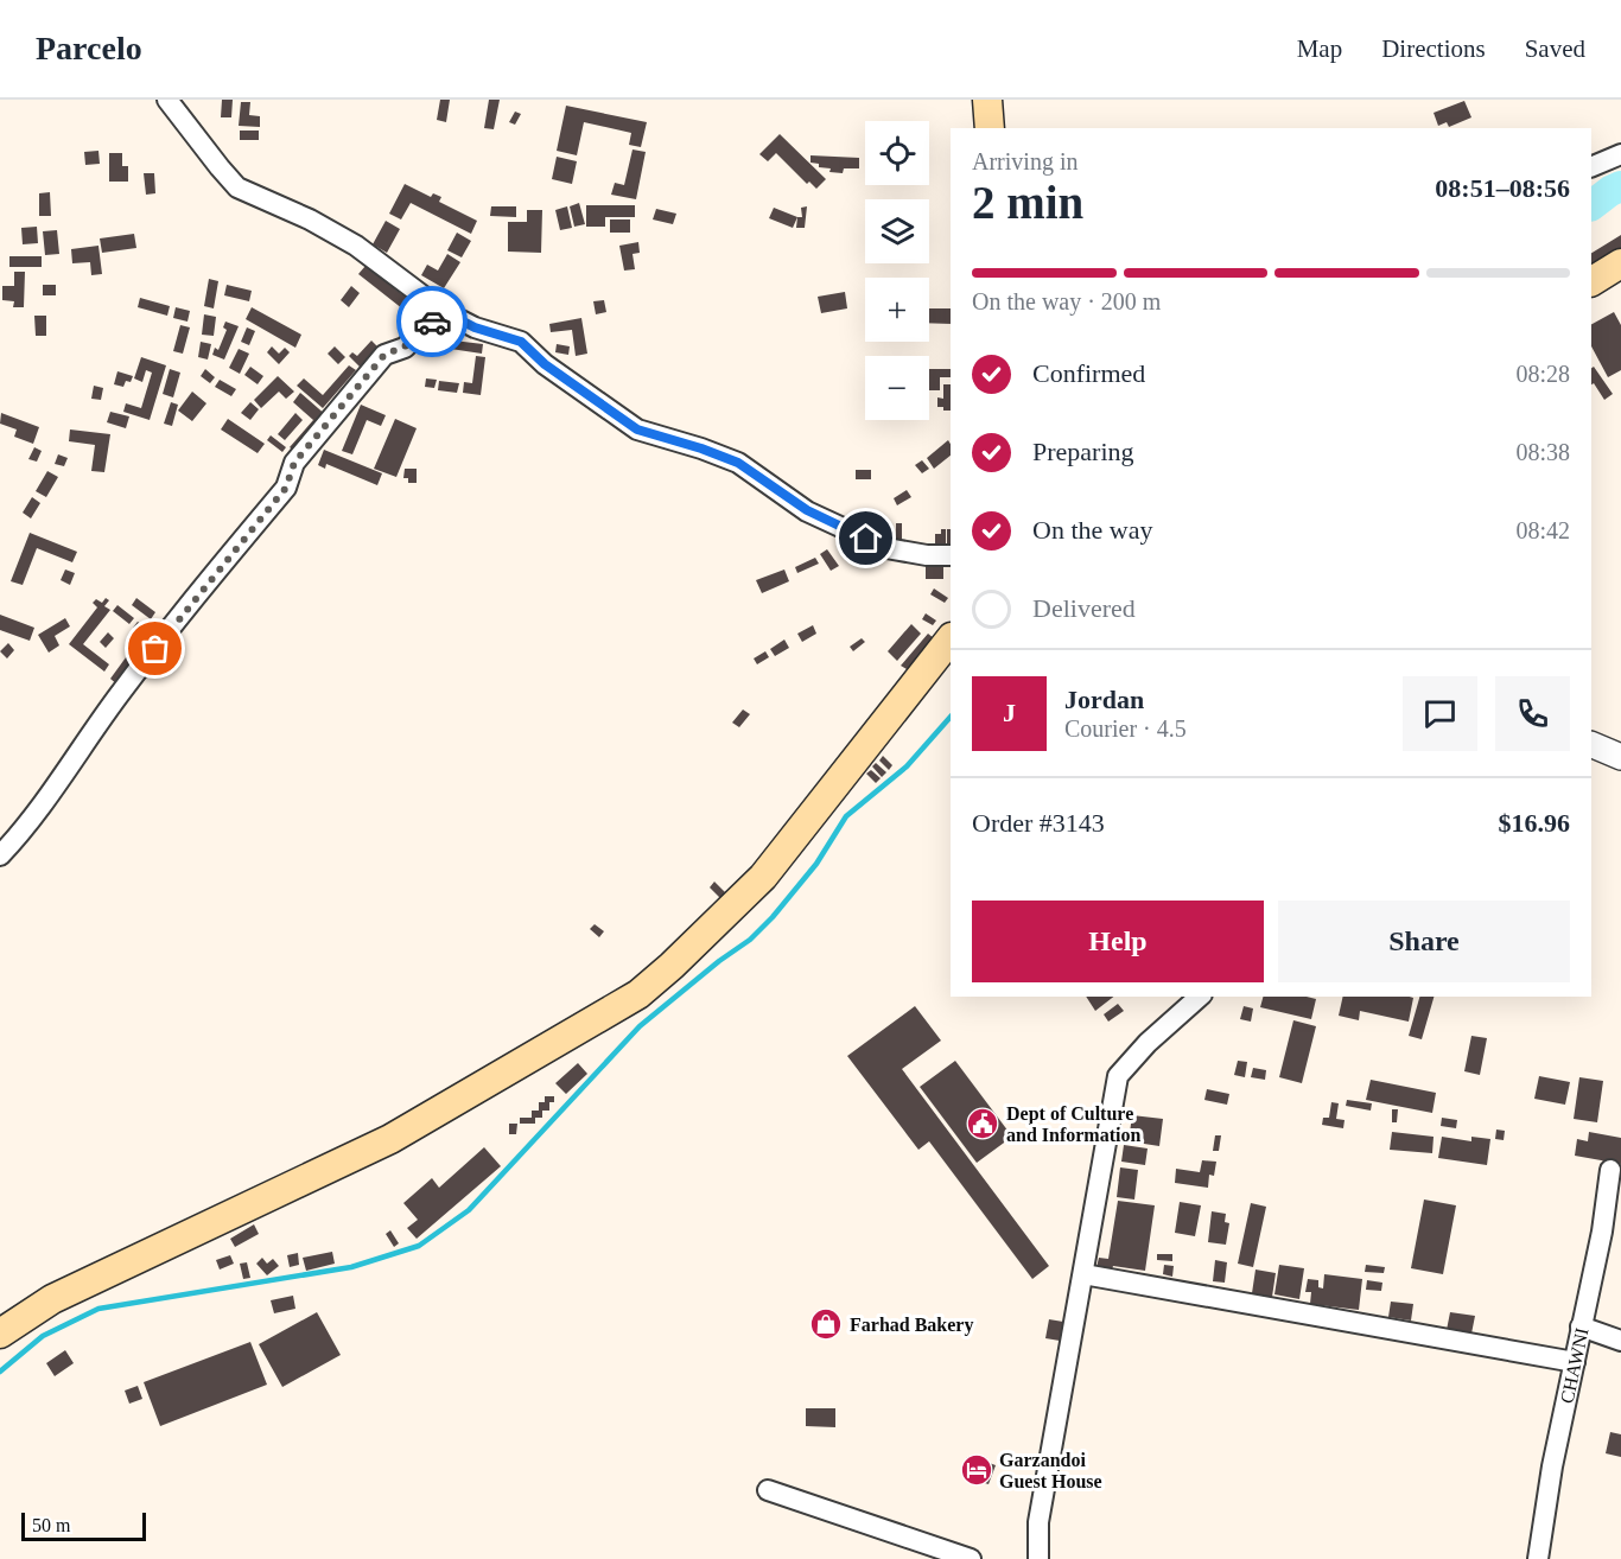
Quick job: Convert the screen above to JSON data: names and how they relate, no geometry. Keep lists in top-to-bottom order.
{
  "streets": {
    "street": ["CHAWNI"]
  },
  "places": {
    "public building": ["Dept of Culture and Information"],
    "shop": ["Farhad Bakery"],
    "hotel": ["Garzandoi Guest House"]
  },
  "scale_bar": "50 m",
  "page": {
    "header": "Parcelo",
    "nav": ["Map", "Directions", "Saved"],
    "map_buttons": ["+", "−"],
    "heading": ["2 min", "Arriving in", "08:51–08:56"],
    "panel": [
      "Jordan",
      "Courier · 4.5",
      "Order #3143",
      "$16.96"
    ],
    "bar": "On the way · 200 m",
    "list": [
      ["Confirmed", "08:28"],
      ["Preparing", "08:38"],
      ["On the way", "08:42"],
      "Delivered"
    ],
    "round": "J",
    "buttons": ["Help", "Share"],
    "scale": "50 m"
  }
}
